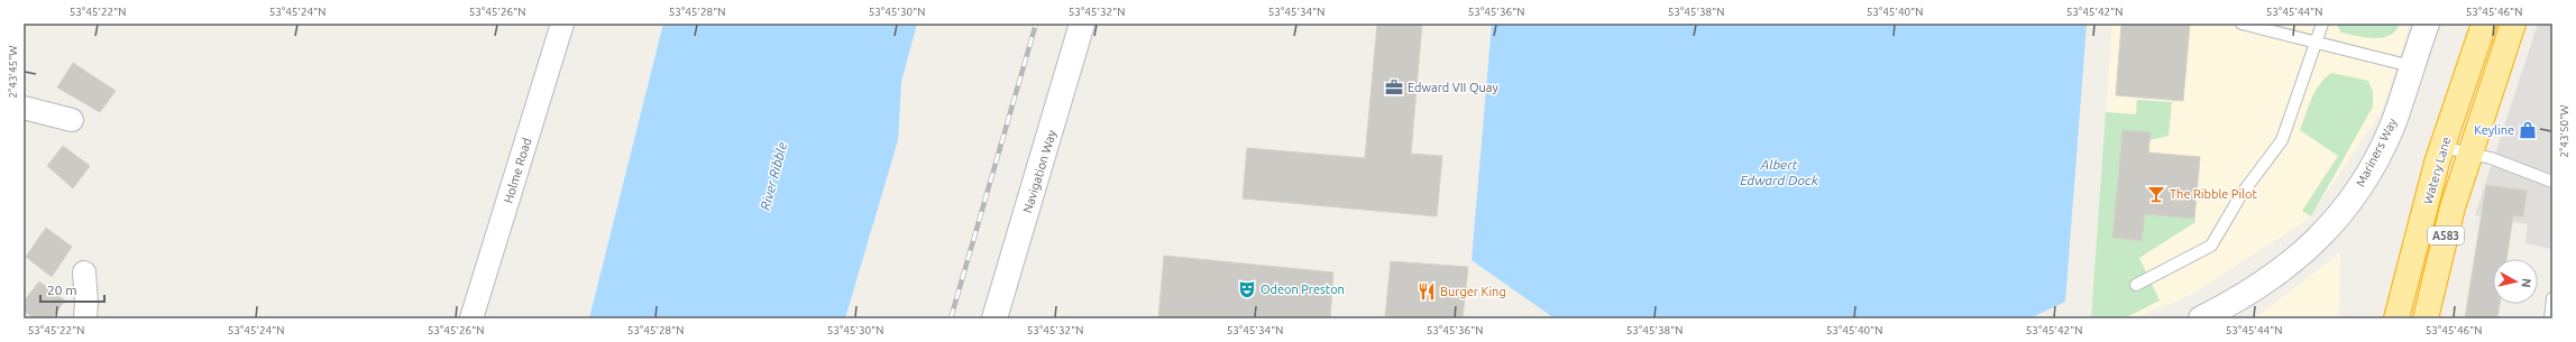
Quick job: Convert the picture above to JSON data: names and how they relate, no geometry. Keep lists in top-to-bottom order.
{
  "streets": {
    "highway": ["Watery Lane", "A583"],
    "street": ["Mariners Way", "Holme Road", "Navigation Way"]
  },
  "water": ["Albert Edward Dock", "River Ribble"],
  "places": {
    "office": ["Edward VII Quay"],
    "shop": ["Keyline"],
    "bar": ["The Ribble Pilot"],
    "theatre": ["Odeon Preston"],
    "restaurant": ["Burger King"]
  },
  "scale_bar": "20 m",
  "north": "right",
  "coordinates": [
    "53°45'22\"N",
    "53°45'24\"N",
    "53°45'26\"N",
    "53°45'28\"N",
    "53°45'30\"N",
    "53°45'32\"N",
    "53°45'34\"N",
    "53°45'36\"N",
    "53°45'38\"N",
    "53°45'40\"N",
    "53°45'42\"N",
    "53°45'44\"N",
    "53°45'46\"N",
    "2°43'45\"W",
    "2°43'50\"W"
  ]
}
